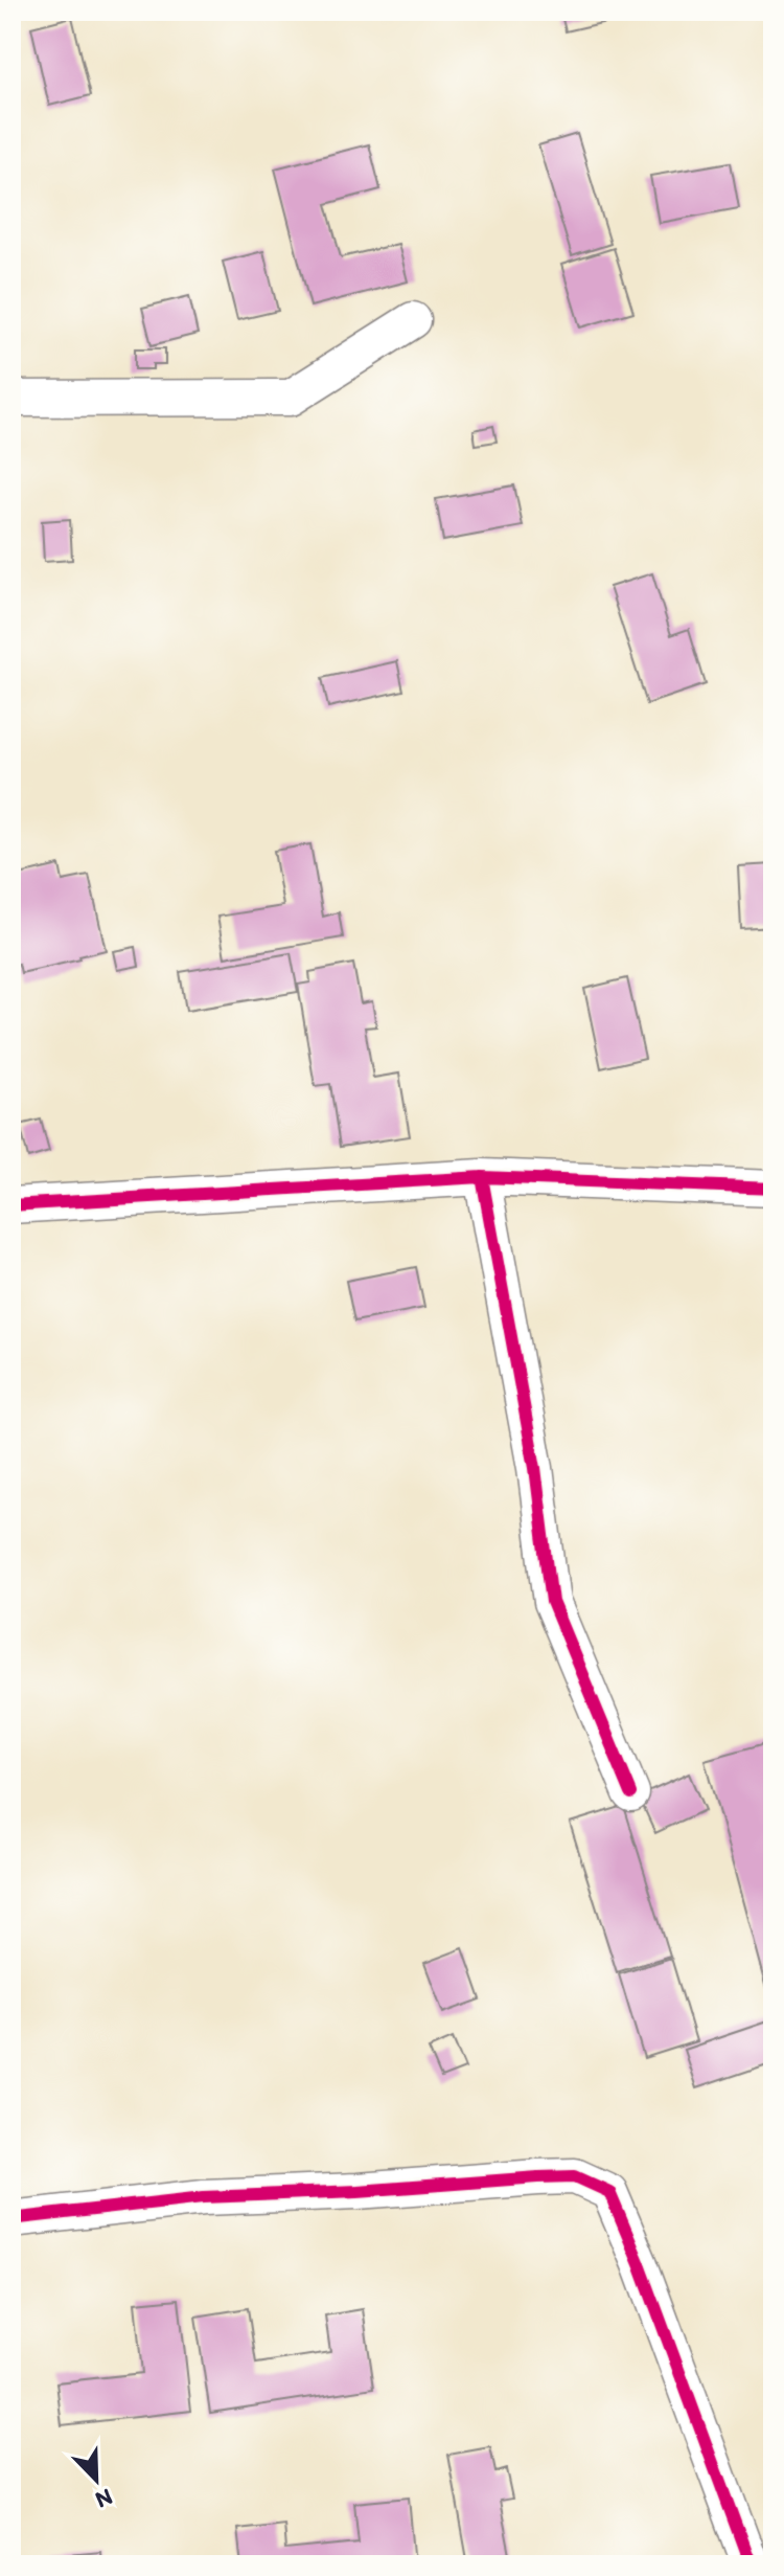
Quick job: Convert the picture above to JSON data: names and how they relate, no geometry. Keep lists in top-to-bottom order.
{
  "north": "bottom right"
}
